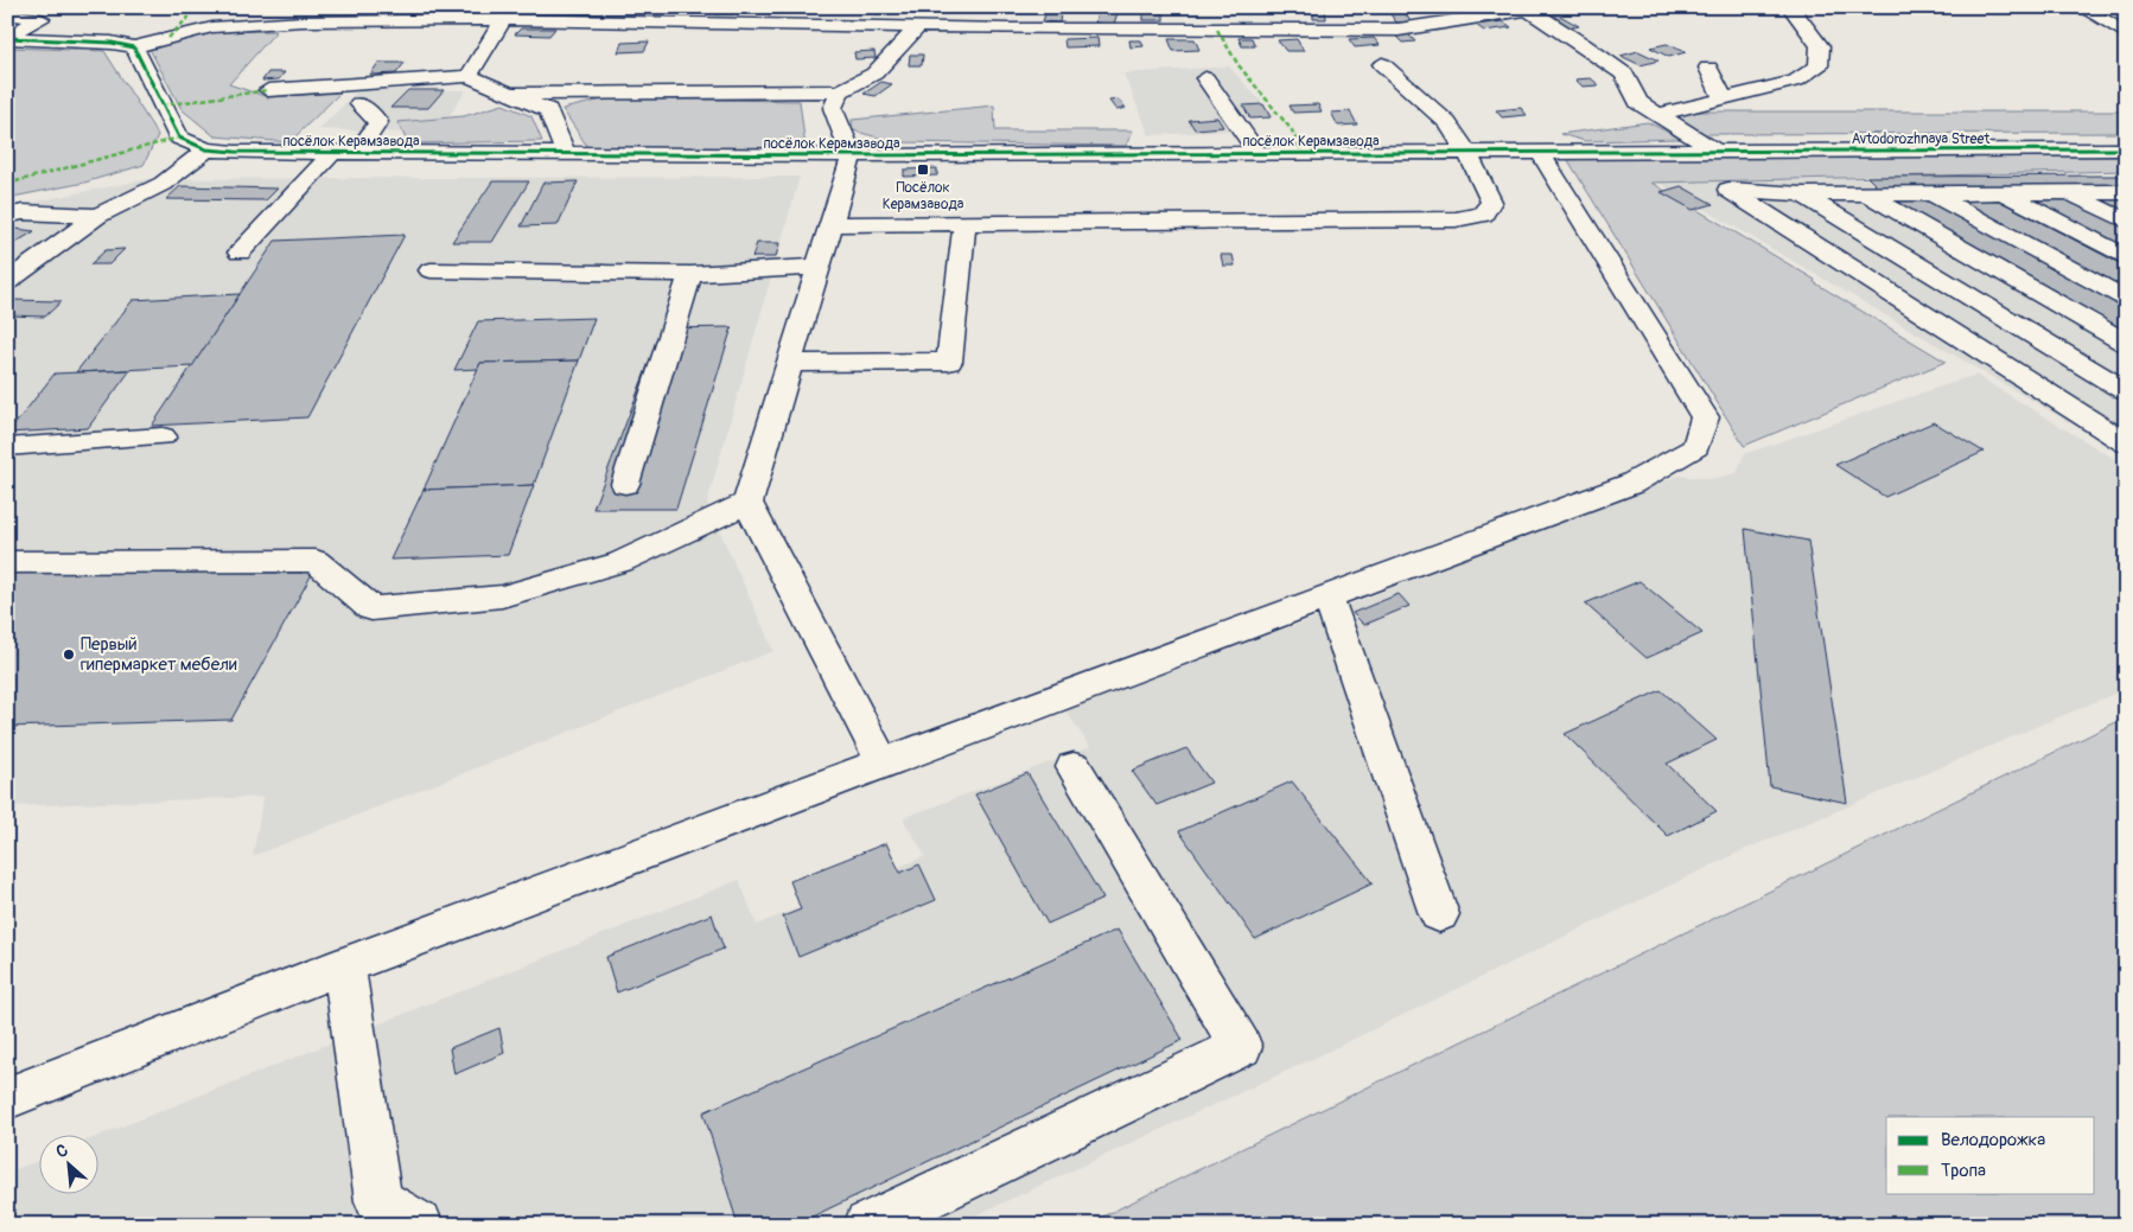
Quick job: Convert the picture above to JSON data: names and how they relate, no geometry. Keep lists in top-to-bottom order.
{
  "streets": {
    "street": ["Avtodorozhnaya Street", "посёлок Керамзавода"]
  },
  "crossings": [
    ["Avtodorozhnaya Street", "посёлок Керамзавода"]
  ],
  "places": {
    "transit": ["Посёлок Керамзавода"],
    "other": ["Первый гипермаркет мебели"]
  },
  "legend": ["Велодорожка", "Тропа"],
  "north": "top left"
}
